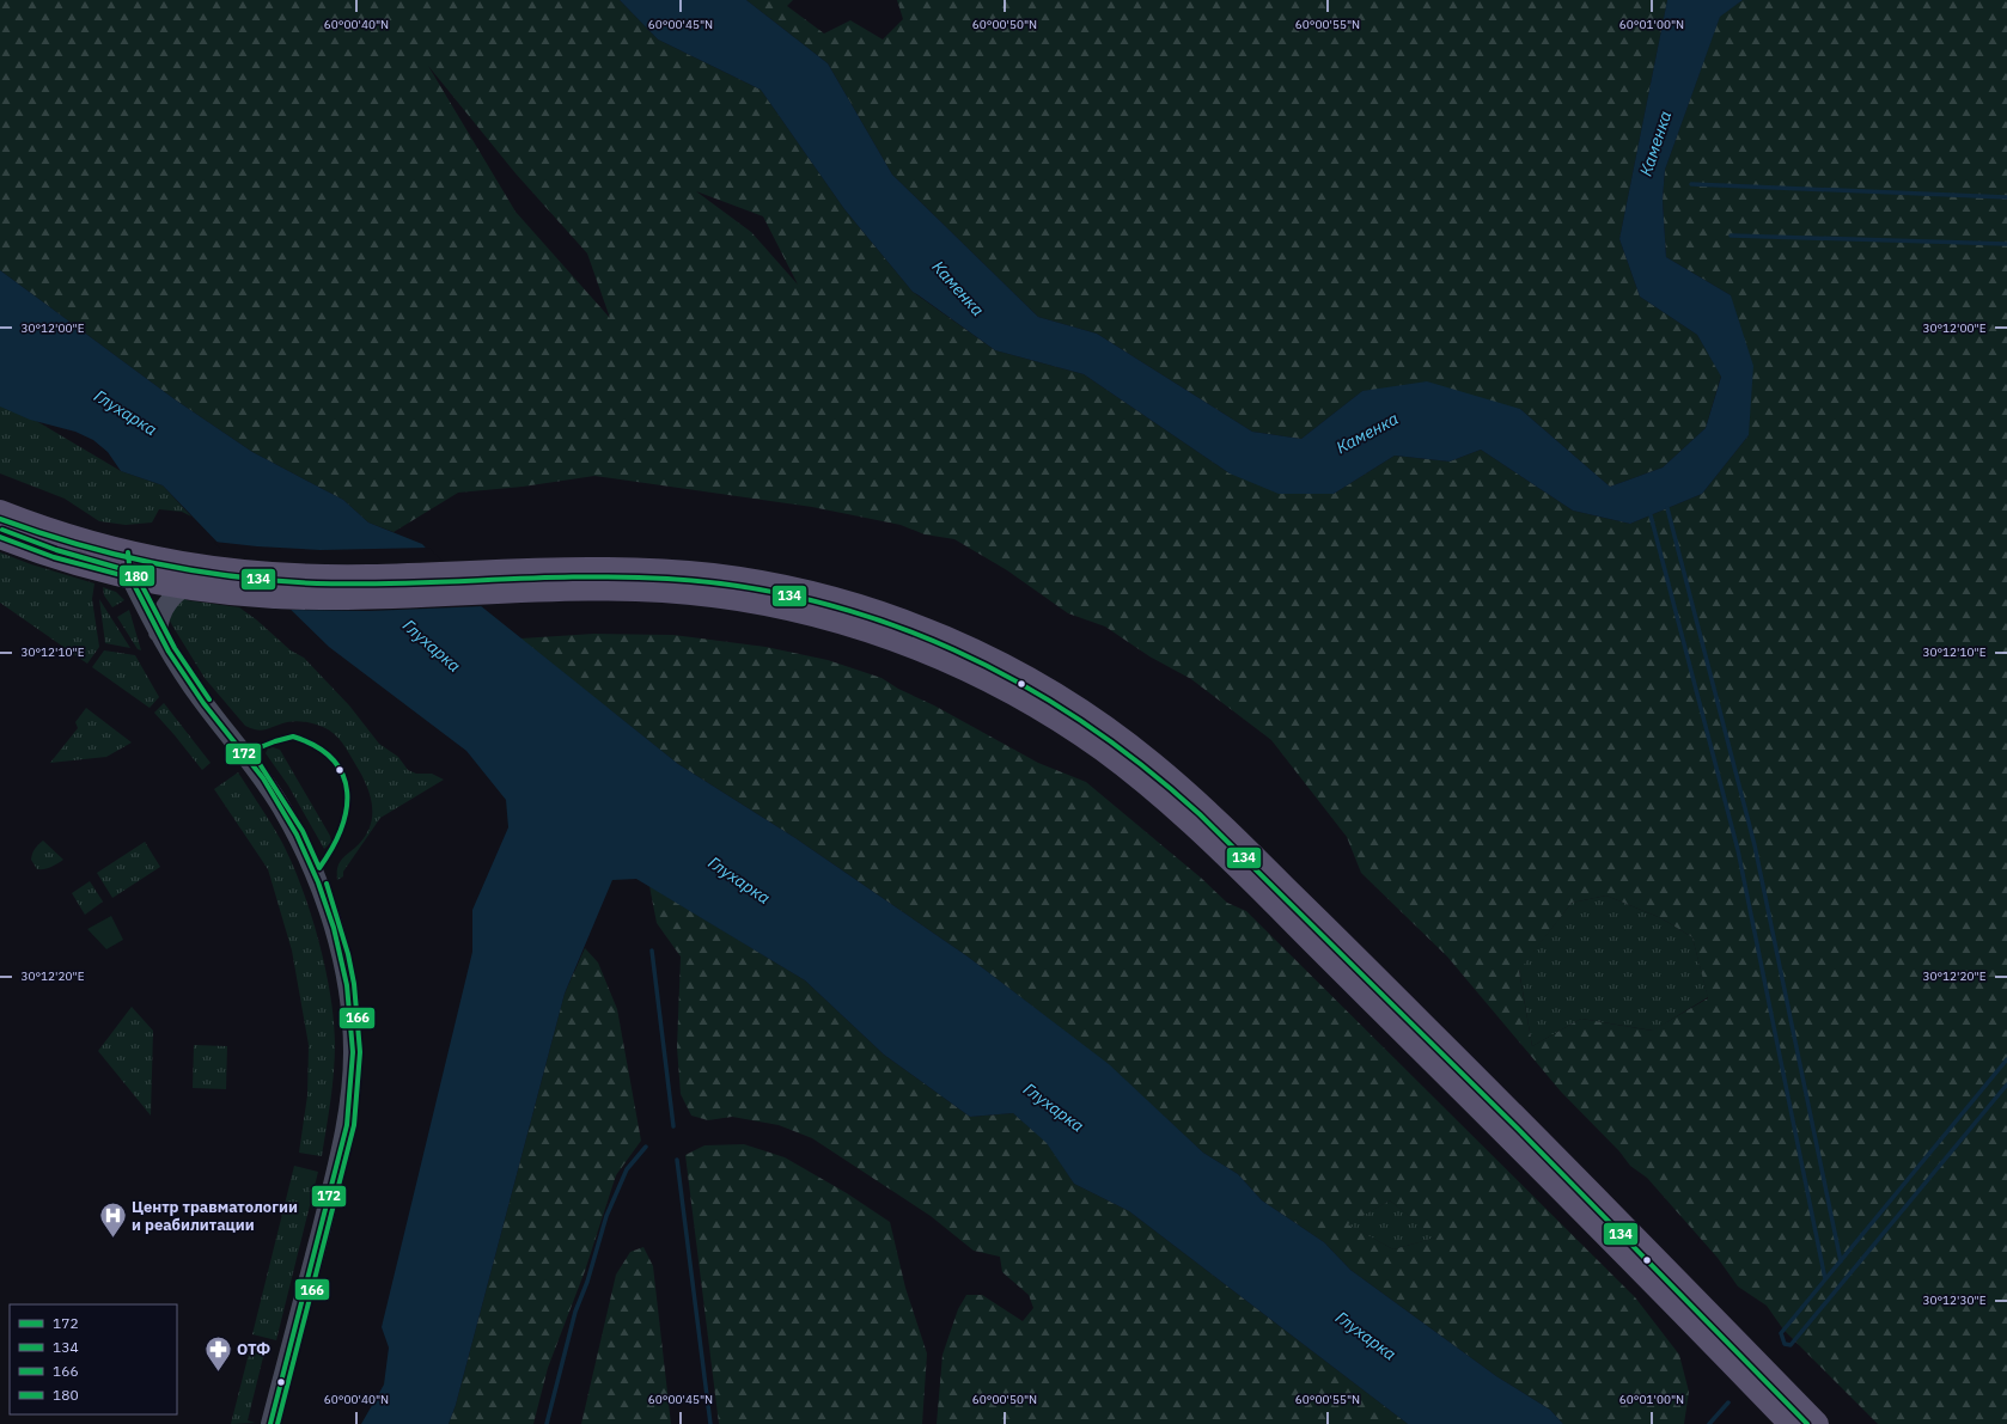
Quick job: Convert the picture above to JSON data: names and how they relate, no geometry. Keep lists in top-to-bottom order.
{
  "water": ["Каменка", "Глухарка"],
  "places": {
    "hospital": ["Центр травматологии и реабилитации"],
    "pharmacy": ["ОТФ"]
  },
  "lines": [
    "transit line 134",
    "transit line 180",
    "transit line 172",
    "transit line 166"
  ],
  "legend": [
    "172",
    "134",
    "166",
    "180"
  ],
  "coordinates": [
    "60°00'40\"N",
    "60°00'45\"N",
    "60°00'50\"N",
    "60°00'55\"N",
    "60°01'00\"N",
    "30°12'00\"E",
    "30°12'10\"E",
    "30°12'20\"E",
    "30°12'30\"E"
  ]
}
